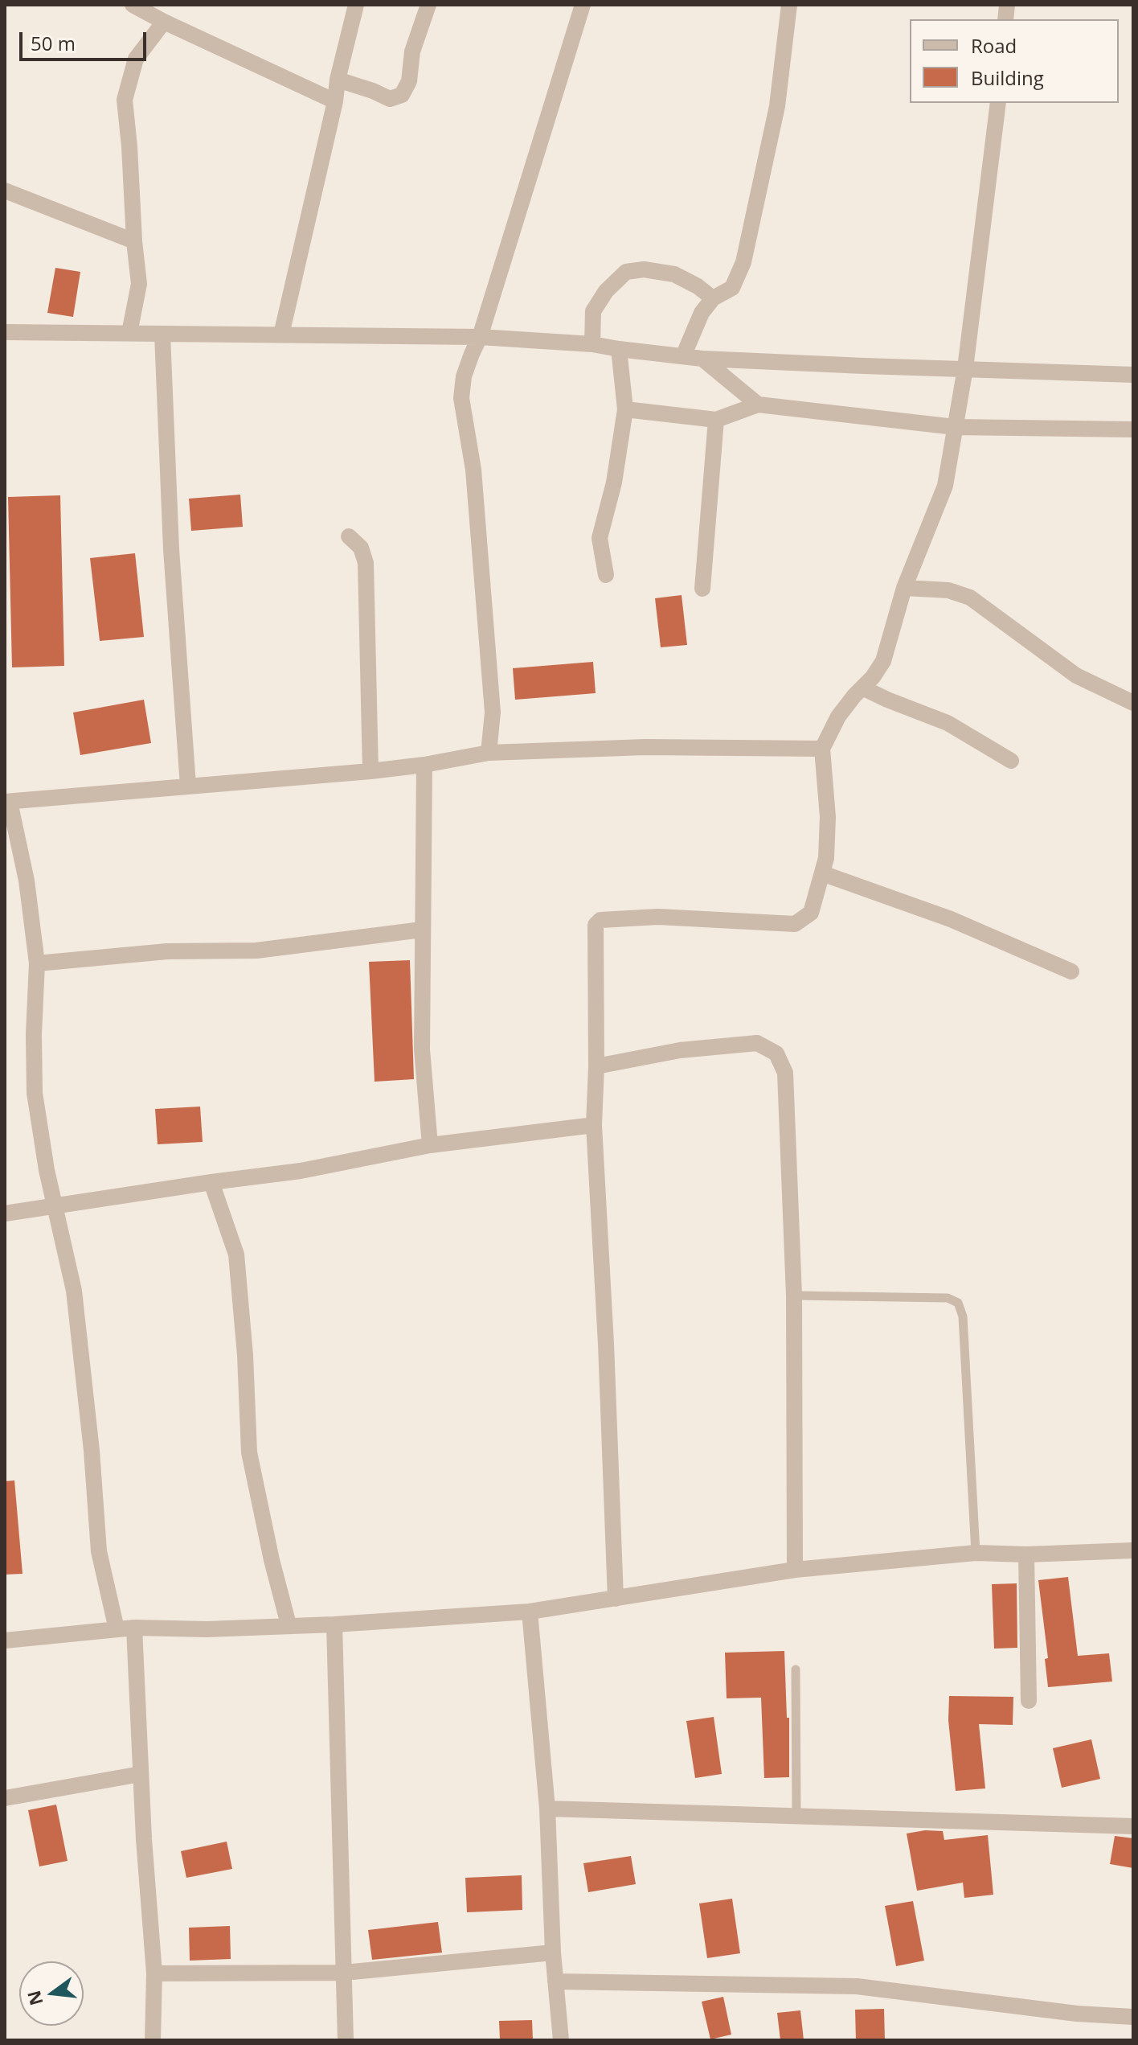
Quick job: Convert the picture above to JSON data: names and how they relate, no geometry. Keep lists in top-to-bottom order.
{
  "legend": ["Road", "Building"],
  "scale_bar": "50 m",
  "north": "left"
}
